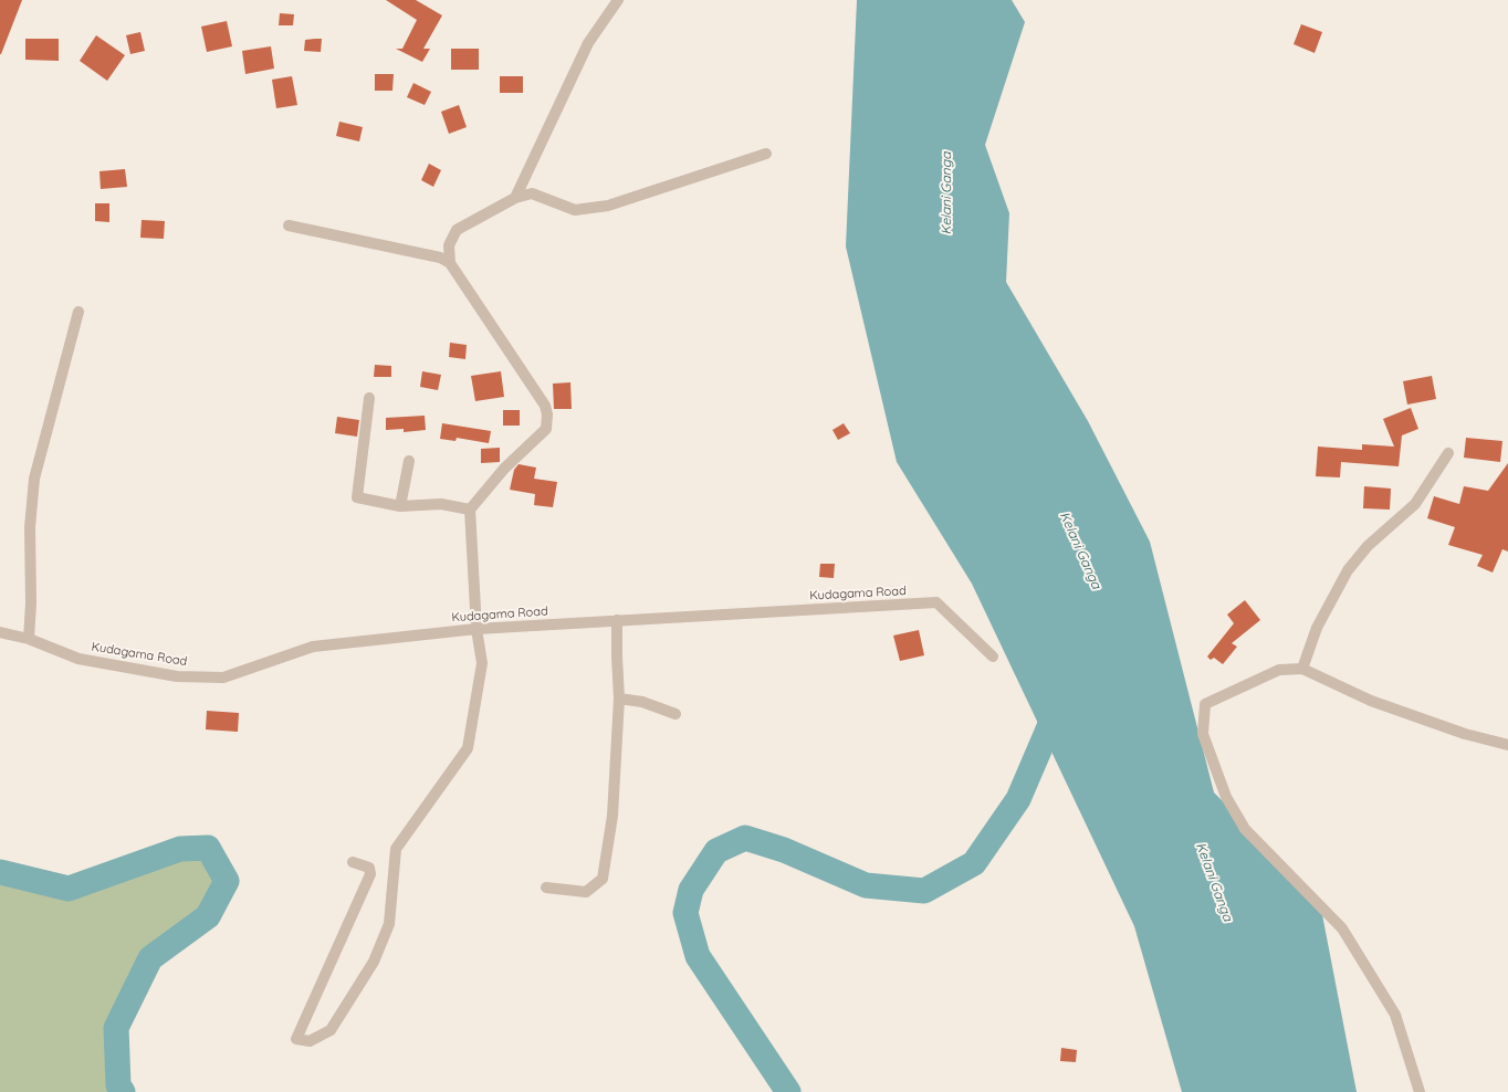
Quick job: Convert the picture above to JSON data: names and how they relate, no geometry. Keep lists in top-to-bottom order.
{
  "streets": {
    "street": ["Kudagama Road"]
  },
  "water": ["Kelani Ganga"]
}
